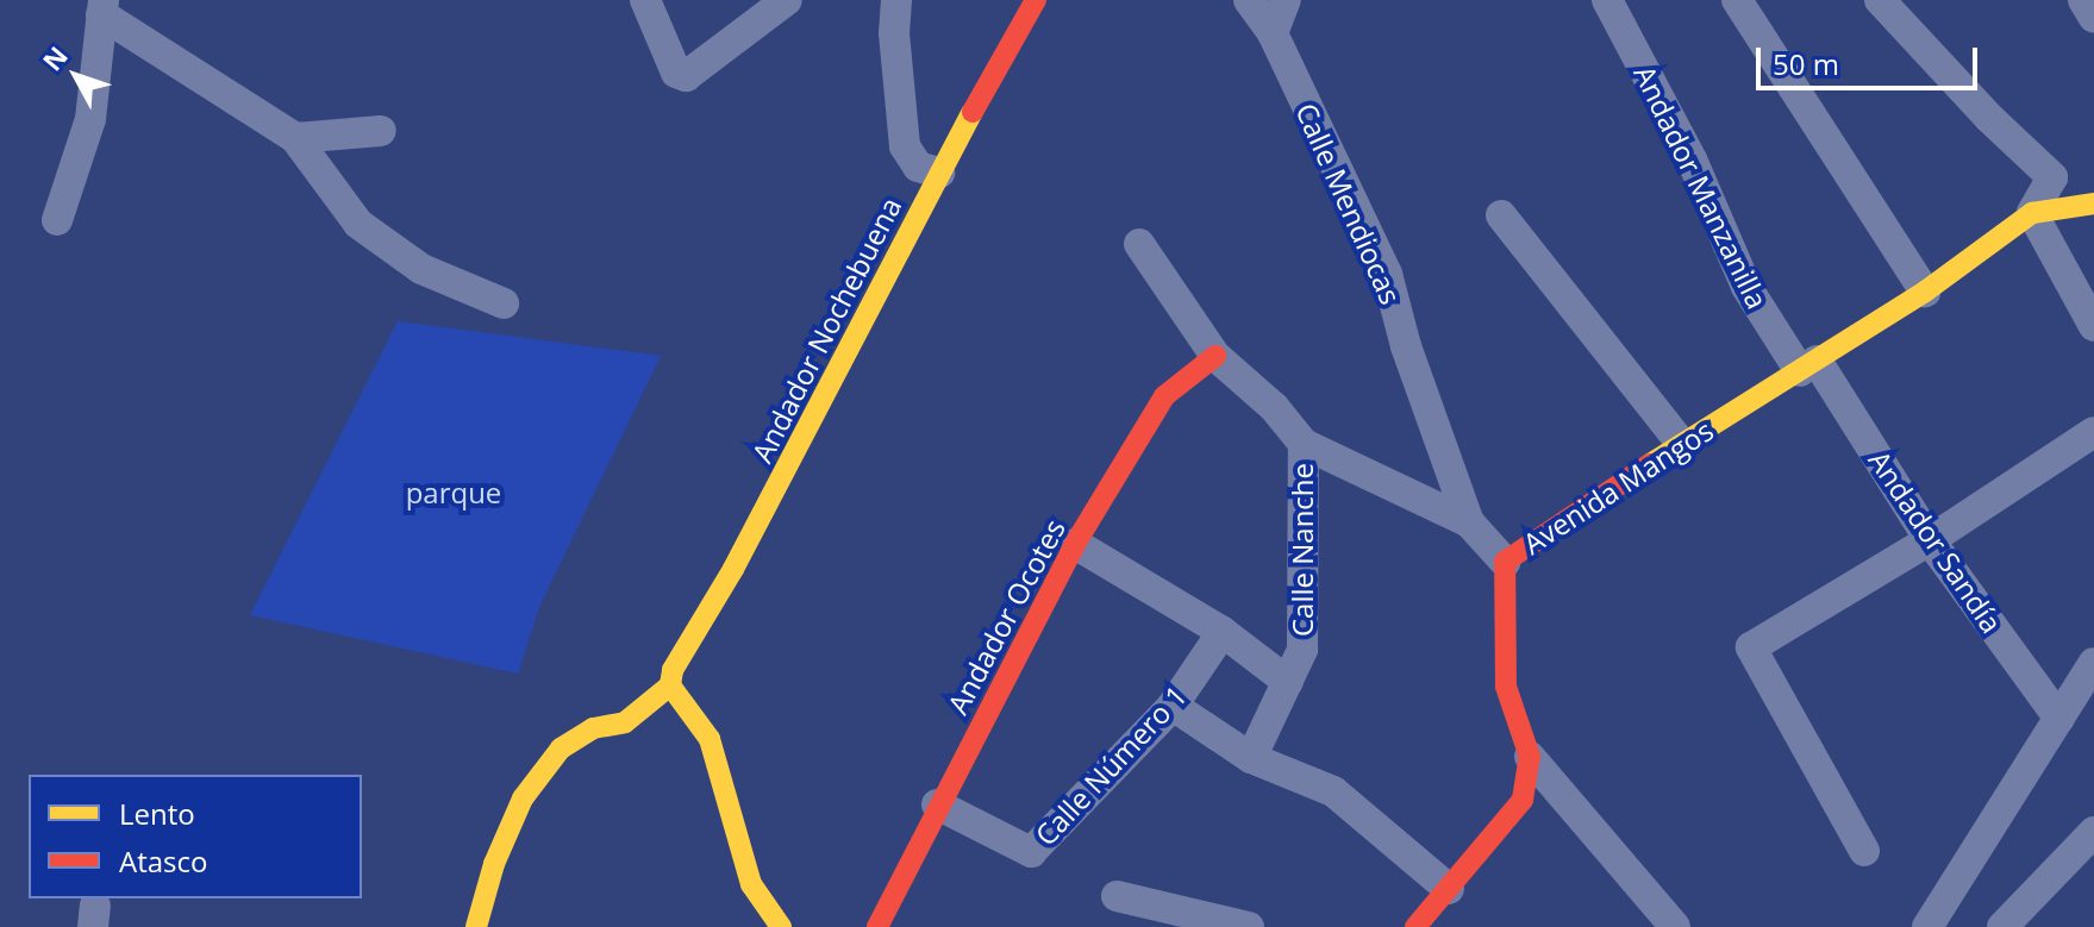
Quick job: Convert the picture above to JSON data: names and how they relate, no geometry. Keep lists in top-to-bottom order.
{
  "streets": {
    "main road": ["Andador Nochebuena", "Avenida Mangos", "Andador Ocotes"],
    "street": [
      "Andador Manzanilla",
      "Calle Mendiocas",
      "Andador Sandía",
      "Calle Nanche",
      "Calle Número 1"
    ]
  },
  "crossings": [
    ["Andador Manzanilla", "Avenida Mangos"],
    ["Andador Manzanilla", "Andador Sandía"],
    ["Avenida Mangos", "Andador Sandía"],
    ["Andador Ocotes", "Calle Número 1"]
  ],
  "parks": ["parque"],
  "legend": ["Lento", "Atasco"],
  "scale_bar": "50 m",
  "north": "top left"
}
